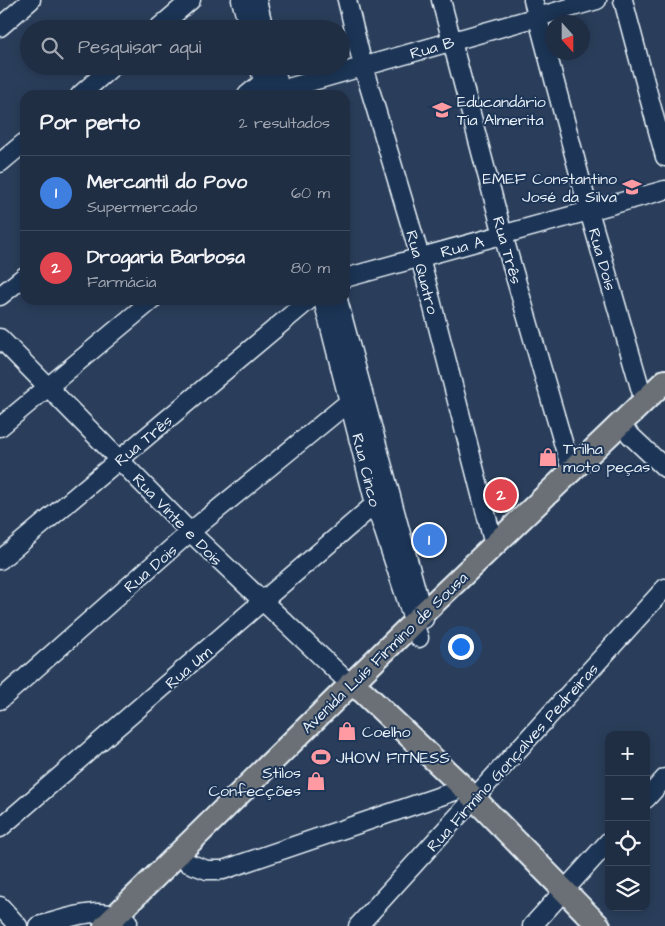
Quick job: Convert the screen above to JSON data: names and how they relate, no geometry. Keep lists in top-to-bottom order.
{
  "streets": {
    "main road": ["Avenida Luís Firmino de Sousa"],
    "street": [
      "Rua B",
      "Rua A",
      "Rua Três",
      "Rua Dois",
      "Rua Quatro",
      "Rua Cinco",
      "Rua Vinte e Dois",
      "Rua Um",
      "Rua Firmino Gonçalves Pedreiras"
    ]
  },
  "crossings": [
    ["Rua B", "Rua Três"],
    ["Rua B", "Rua Dois"],
    ["Rua B", "Rua Quatro"],
    ["Rua A", "Rua Três"],
    ["Rua A", "Rua Dois"],
    ["Rua A", "Rua Quatro"],
    ["Rua Três", "Rua Vinte e Dois"],
    ["Rua Três", "Avenida Luís Firmino de Sousa"],
    ["Rua Dois", "Rua Cinco"],
    ["Rua Dois", "Rua Vinte e Dois"],
    ["Rua Dois", "Avenida Luís Firmino de Sousa"],
    ["Rua Quatro", "Avenida Luís Firmino de Sousa"],
    ["Rua Cinco", "Avenida Luís Firmino de Sousa"],
    ["Rua Cinco", "Rua Um"],
    ["Rua Vinte e Dois", "Avenida Luís Firmino de Sousa"],
    ["Rua Vinte e Dois", "Rua Um"]
  ],
  "places": {
    "school or university": ["Educandário Tia Almerita", "EMEF Constantino José da Silva"],
    "shop": ["Trilha moto peças", "Coelho", "Stilos Confecções"],
    "sports": ["JHOW FITNESS"]
  },
  "north": "bottom",
  "page": {
    "search": "Pesquisar aqui",
    "heading": ["Por perto", "2 resultados"],
    "list": [
      {
        "mark": "1",
        "name": "Mercantil do Povo",
        "note": "Supermercado",
        "value": "60 m"
      },
      {
        "mark": "2",
        "name": "Drogaria Barbosa",
        "note": "Farmácia",
        "value": "80 m"
      }
    ],
    "pins": ["2", "1"],
    "map_buttons": ["+", "−"]
  }
}
